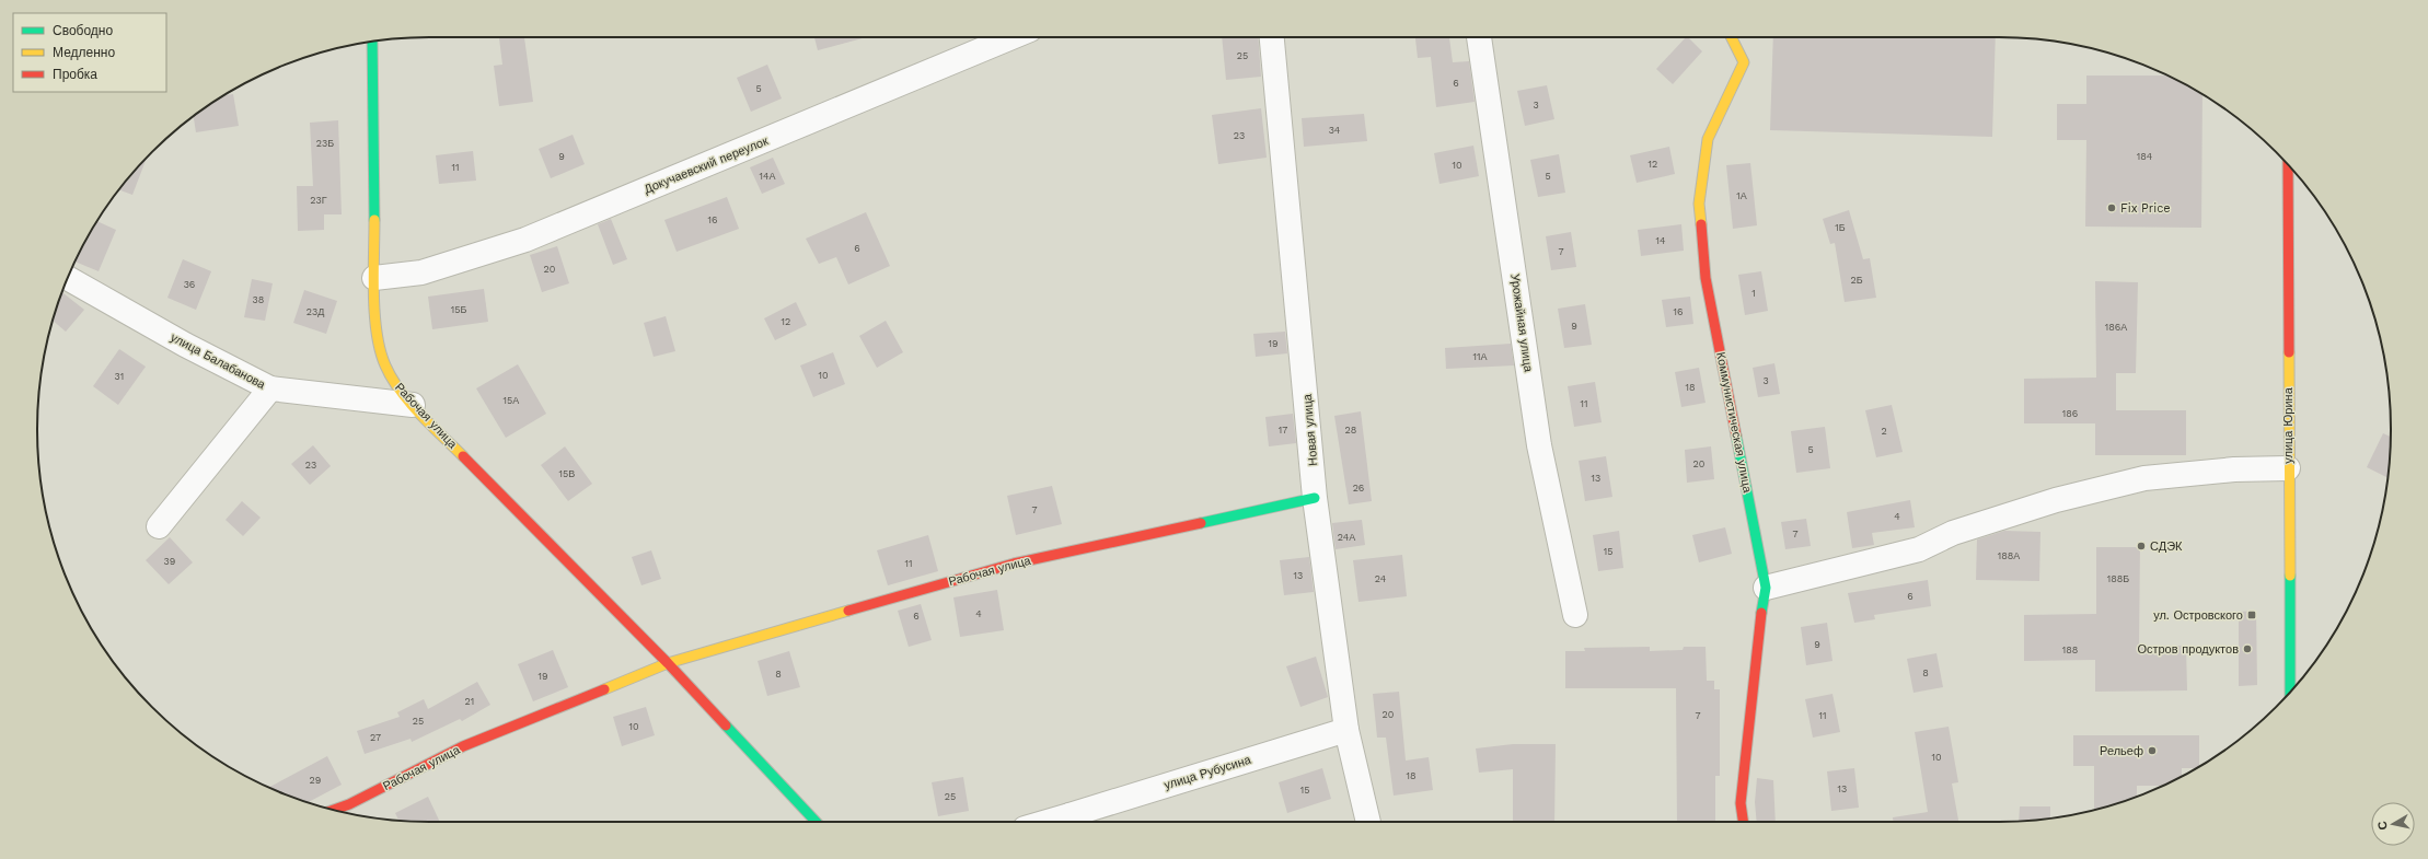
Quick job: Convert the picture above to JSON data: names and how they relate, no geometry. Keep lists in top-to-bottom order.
{
  "streets": {
    "street": [
      "Докучаевский переулок",
      "Урожайная улица",
      "улица Балабанова",
      "Рабочая улица",
      "Коммунистическая улица",
      "улица Юрина",
      "Новая улица",
      "улица Рубусина"
    ]
  },
  "crossings": [
    ["Докучаевский переулок", "Рабочая улица"],
    ["улица Балабанова", "Рабочая улица"],
    ["Рабочая улица", "Новая улица"],
    ["Новая улица", "улица Рубусина"]
  ],
  "places": {
    "other": [
      "Fix Price",
      "СДЭК",
      "Остров продуктов",
      "Рельеф"
    ],
    "transit": ["ул. Островского"]
  },
  "house_numbers": [
    "25",
    "6",
    "5",
    "3",
    "34",
    "23",
    "23Б",
    "9",
    "184",
    "12",
    "10",
    "11",
    "14А",
    "5",
    "1А",
    "23Г",
    "16",
    "1Б",
    "14",
    "6",
    "7",
    "20",
    "2Б",
    "36",
    "1",
    "38",
    "15Б",
    "23Д",
    "16",
    "12",
    "9",
    "186А",
    "19",
    "11А",
    "10",
    "31",
    "3",
    "18",
    "15А",
    "11",
    "186",
    "17",
    "28",
    "2",
    "5",
    "20",
    "23",
    "15В",
    "13",
    "26",
    "7",
    "4",
    "7",
    "24А",
    "15",
    "188А",
    "39",
    "11",
    "13",
    "24",
    "188Б",
    "6",
    "4",
    "6",
    "9",
    "188",
    "8",
    "8",
    "19",
    "21",
    "20",
    "7",
    "11",
    "25",
    "10",
    "27",
    "10",
    "18",
    "29",
    "13",
    "15",
    "25"
  ],
  "legend": ["Свободно", "Медленно", "Пробка"],
  "north": "left"
}
